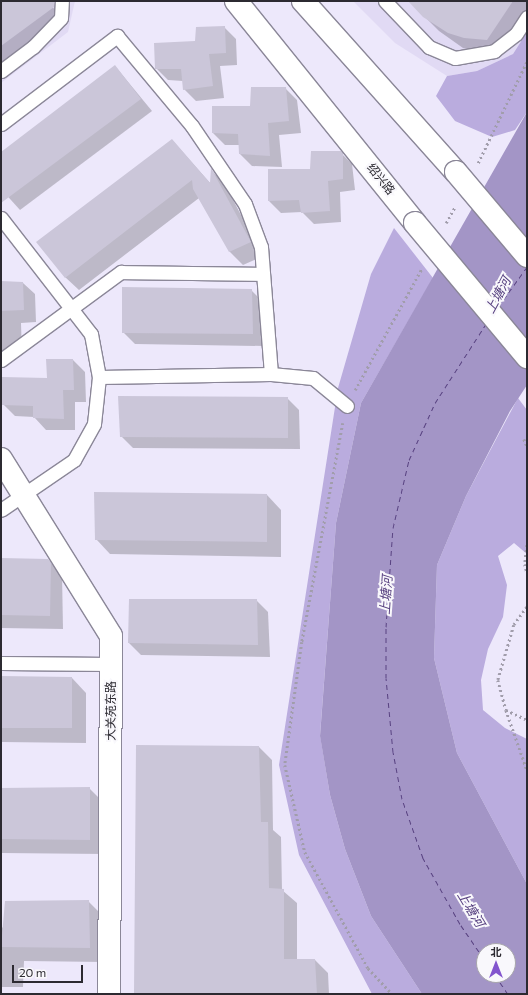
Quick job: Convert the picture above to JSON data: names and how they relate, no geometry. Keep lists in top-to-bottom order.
{
  "streets": {
    "main road": ["绍兴路", "大关苑东路"]
  },
  "water": ["上塘河"],
  "scale_bar": "20 m",
  "north": "top"
}
